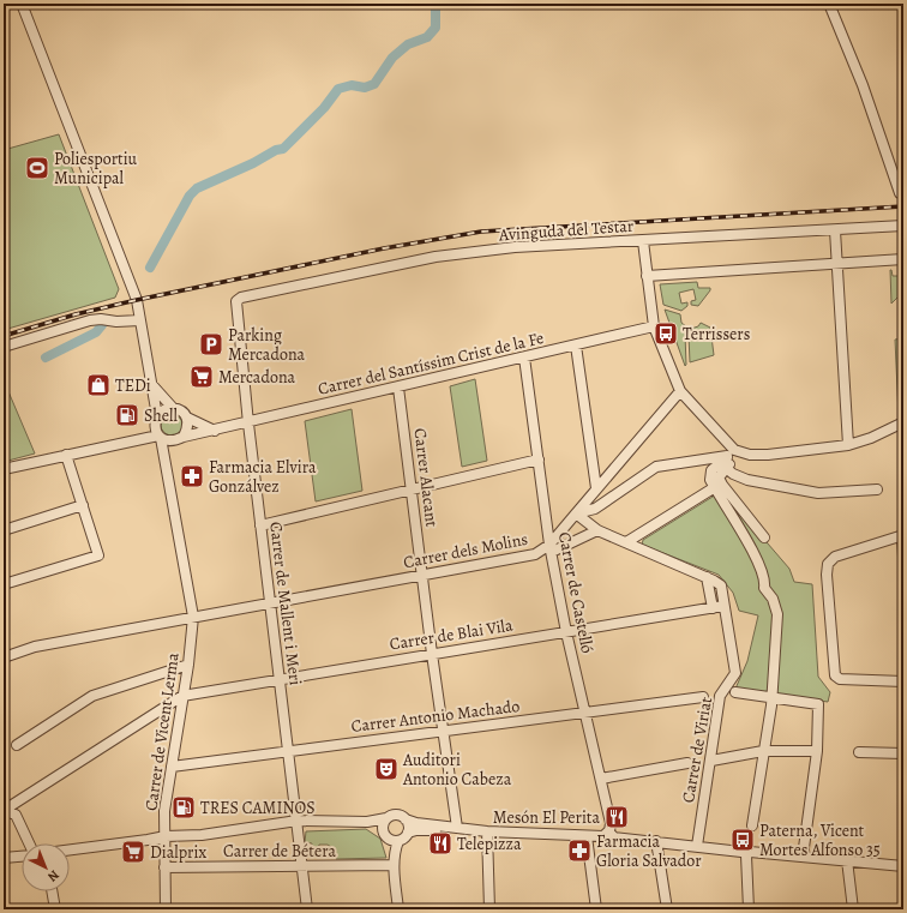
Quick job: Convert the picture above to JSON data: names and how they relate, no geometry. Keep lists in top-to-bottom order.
{
  "streets": {
    "street": [
      "Avinguda del Testar",
      "Carrer del Santíssim Crist de la Fe",
      "Carrer Alacant",
      "Carrer dels Molins",
      "Carrer de Castelló",
      "Carrer de Mallent i Meri",
      "Carrer de Blai Vila",
      "Carrer Antonio Machado",
      "Carrer de Vicent Lerma",
      "Carrer de Viriat",
      "Carrer de Bétera"
    ]
  },
  "crossings": [
    ["Avinguda del Testar", "Carrer de Mallent i Meri"],
    ["Carrer del Santíssim Crist de la Fe", "Carrer Alacant"],
    ["Carrer del Santíssim Crist de la Fe", "Carrer de Castelló"],
    ["Carrer del Santíssim Crist de la Fe", "Carrer de Mallent i Meri"],
    ["Carrer del Santíssim Crist de la Fe", "Carrer de Vicent Lerma"],
    ["Carrer Alacant", "Carrer dels Molins"],
    ["Carrer Alacant", "Carrer de Blai Vila"],
    ["Carrer Alacant", "Carrer Antonio Machado"],
    ["Carrer dels Molins", "Carrer de Castelló"],
    ["Carrer dels Molins", "Carrer de Mallent i Meri"],
    ["Carrer dels Molins", "Carrer de Vicent Lerma"],
    ["Carrer de Castelló", "Carrer de Blai Vila"],
    ["Carrer de Castelló", "Carrer Antonio Machado"],
    ["Carrer de Mallent i Meri", "Carrer de Blai Vila"],
    ["Carrer de Mallent i Meri", "Carrer Antonio Machado"],
    ["Carrer de Mallent i Meri", "Carrer de Bétera"],
    ["Carrer de Blai Vila", "Carrer de Vicent Lerma"],
    ["Carrer de Blai Vila", "Carrer de Viriat"],
    ["Carrer Antonio Machado", "Carrer de Vicent Lerma"],
    ["Carrer de Vicent Lerma", "Carrer de Bétera"]
  ],
  "places": {
    "sports": ["Poliesportiu Municipal"],
    "bus stop": ["Terrissers", "Paterna, Vicent Mortes Alfonso 35"],
    "parking": ["Parking Mercadona"],
    "supermarket": ["Mercadona", "Dialprix"],
    "shop": ["TEDi"],
    "fuel station": ["Shell", "TRES CAMINOS"],
    "pharmacy": ["Farmacia Elvira Gonzálvez", "Farmacia Gloria Salvador"],
    "theatre": ["Auditori Antonio Cabeza"],
    "restaurant": ["Mesón El Perita", "Telepizza"]
  },
  "north": "bottom right"
}
